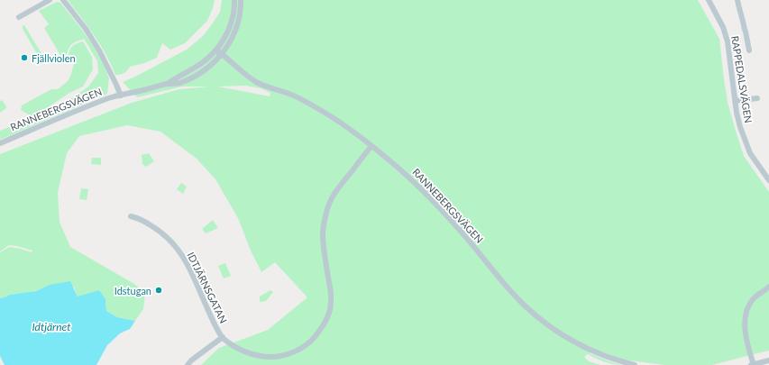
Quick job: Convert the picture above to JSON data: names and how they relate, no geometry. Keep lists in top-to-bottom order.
{
  "streets": {
    "street": ["RAPPEDALSVÄGEN", "RANNEBERGSVÄGEN", "IDTJÄRNSGATAN"]
  },
  "crossings": [
    ["RANNEBERGSVÄGEN", "IDTJÄRNSGATAN"]
  ],
  "water": ["Idtjärnet"],
  "places": ["Fjällviolen", "Idstugan"]
}
